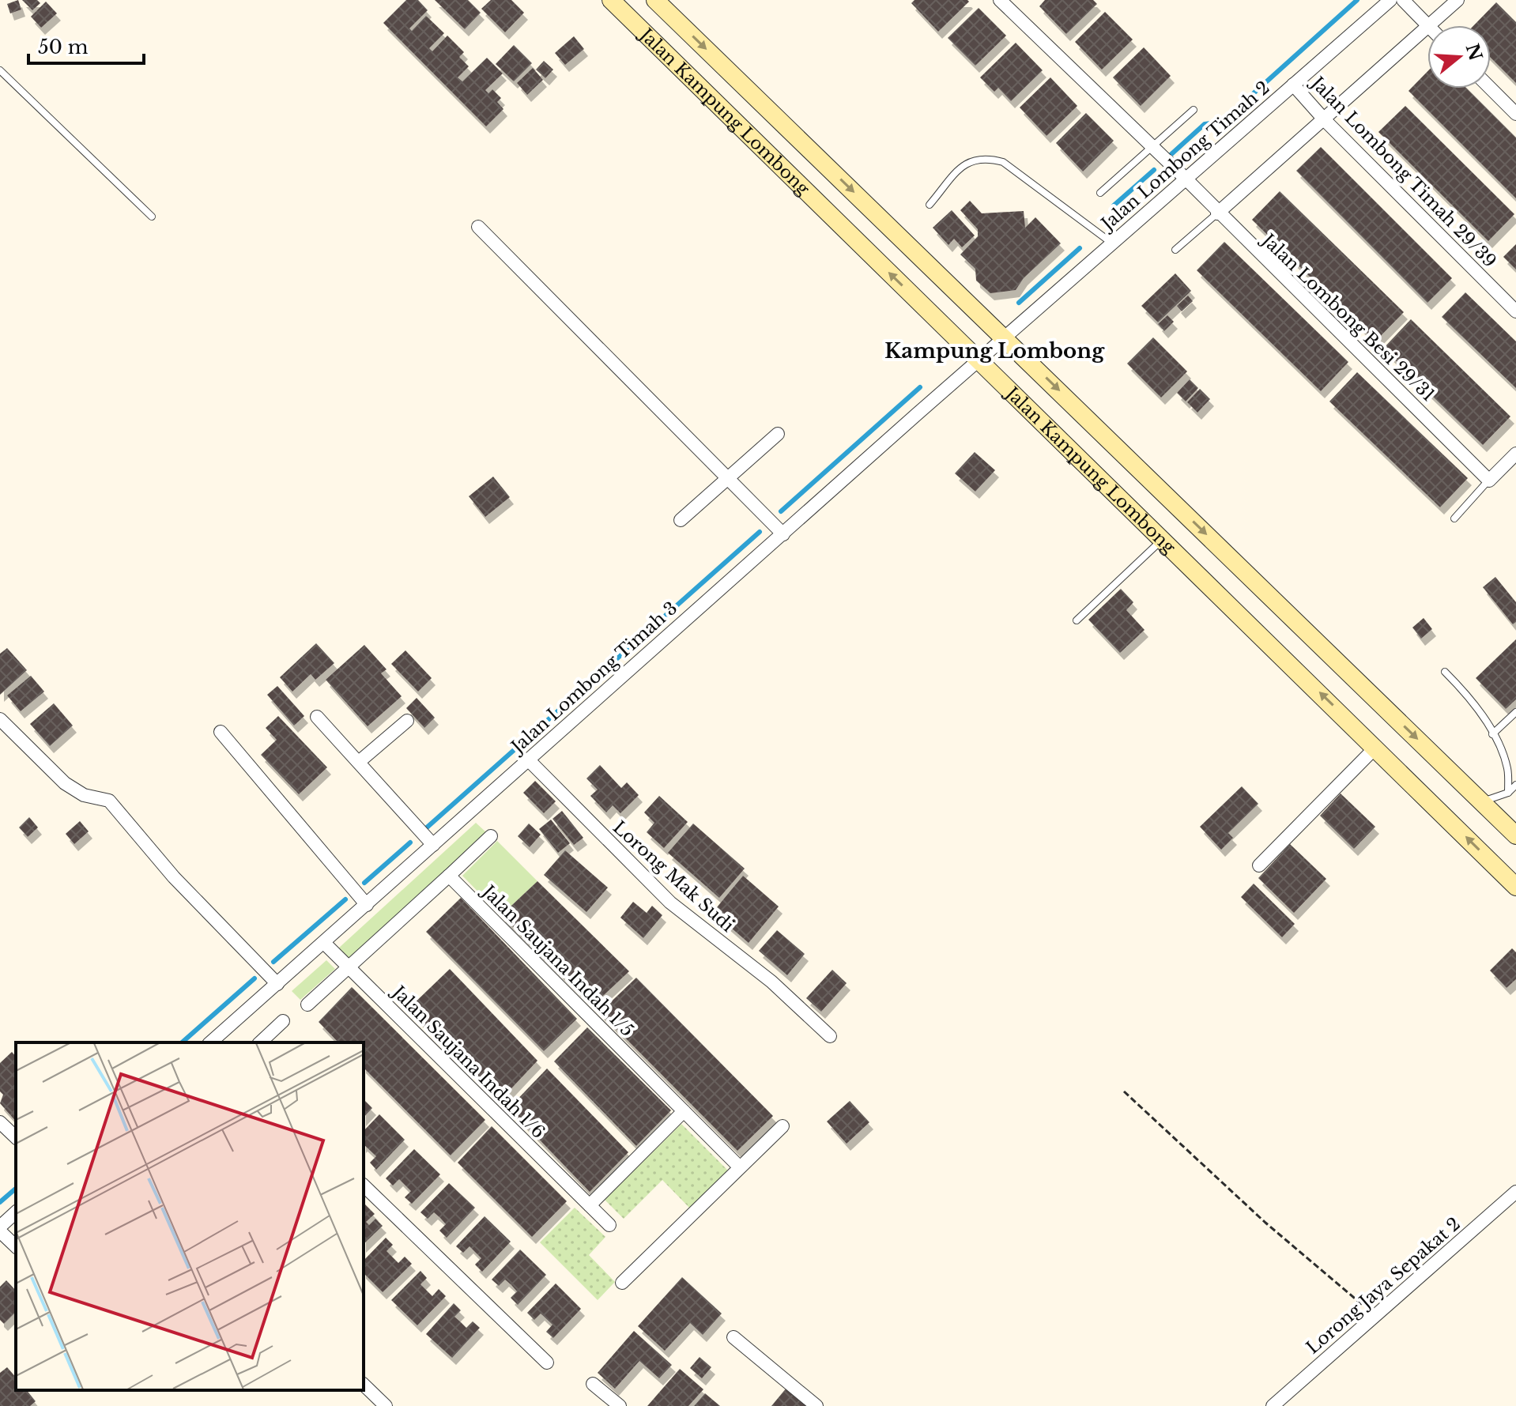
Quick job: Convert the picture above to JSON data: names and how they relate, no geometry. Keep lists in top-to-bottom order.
{
  "streets": {
    "street": [
      "Jalan Kampung Lombong",
      "Jalan Lombong Timah 2",
      "Jalan Lombong Timah 29/39",
      "Jalan Lombong Besi 29/31",
      "Jalan Lombong Timah 3",
      "Lorong Mak Sudi",
      "Jalan Saujana Indah 1/5",
      "Jalan Saujana Indah 1/6",
      "Lorong Jaya Sepakat 2"
    ]
  },
  "crossings": [
    ["Jalan Kampung Lombong", "Jalan Lombong Timah 2"],
    ["Jalan Kampung Lombong", "Jalan Lombong Timah 3"],
    ["Jalan Lombong Timah 2", "Jalan Lombong Timah 29/39"],
    ["Jalan Lombong Timah 2", "Jalan Lombong Besi 29/31"],
    ["Jalan Lombong Timah 2", "Jalan Lombong Timah 3"],
    ["Jalan Lombong Timah 3", "Lorong Mak Sudi"],
    ["Jalan Lombong Timah 3", "Jalan Saujana Indah 1/6"]
  ],
  "districts": ["Kampung Lombong"],
  "scale_bar": "50 m",
  "north": "right"
}
